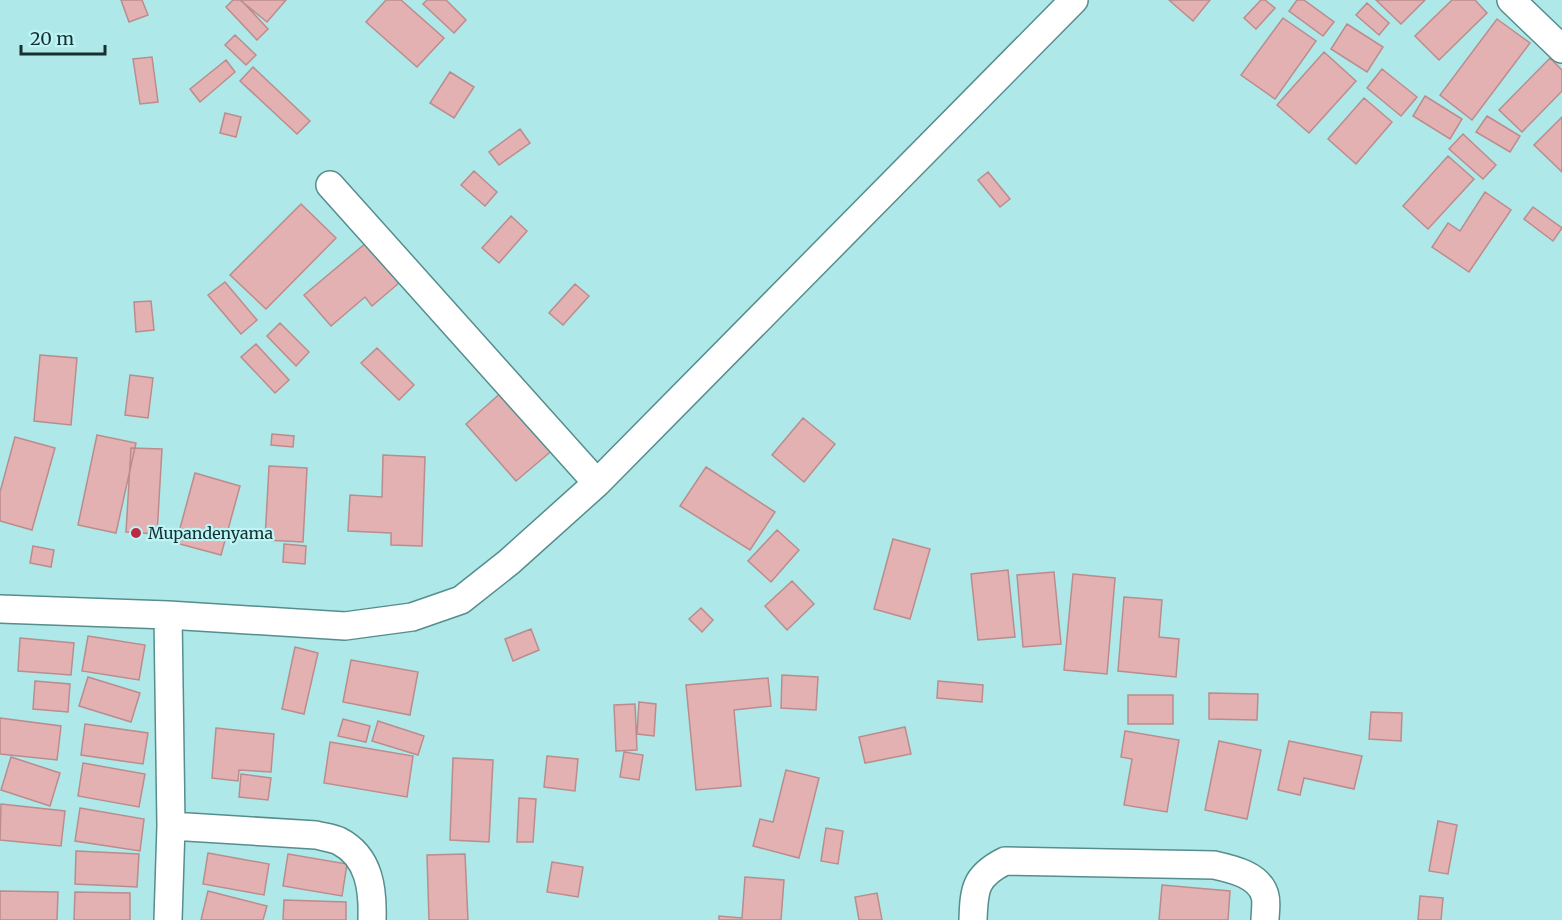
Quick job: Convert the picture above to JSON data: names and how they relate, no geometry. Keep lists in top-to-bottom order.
{
  "places": ["Mupandenyama"],
  "scale_bar": "20 m"
}
